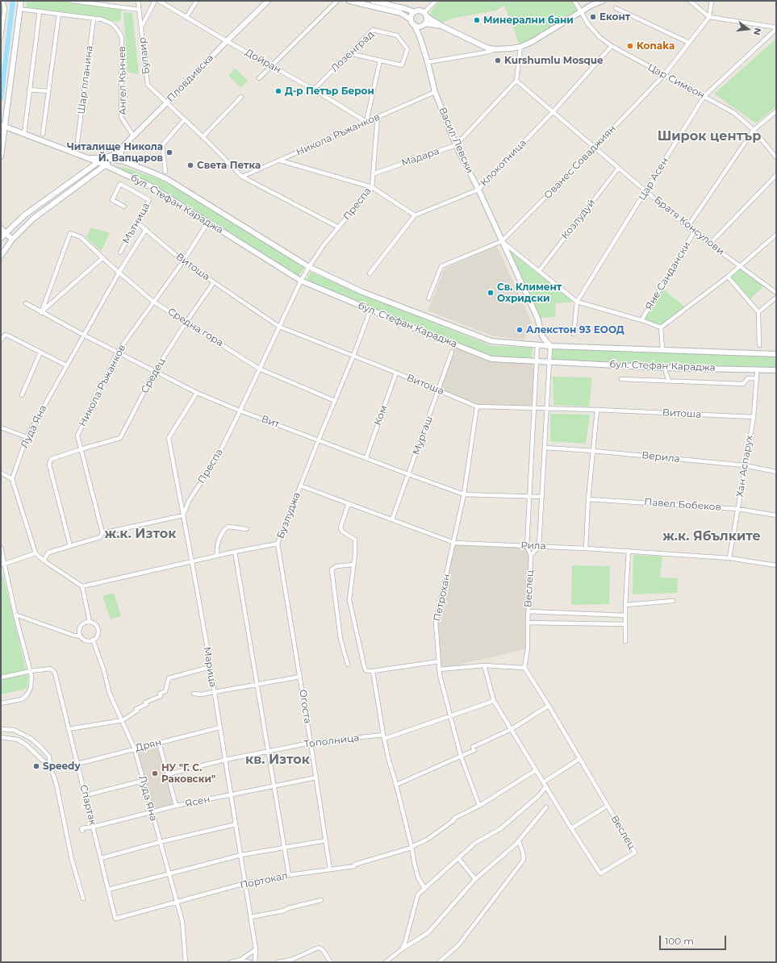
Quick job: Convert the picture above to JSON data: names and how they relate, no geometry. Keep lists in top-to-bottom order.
{
  "streets": {
    "street": [
      "Лозенград",
      "Булаир",
      "Дойран",
      "Пловдивска",
      "Шар планина",
      "Ангел Кънчев",
      "Цар Симеон",
      "Никола Ръжанков",
      "Васил Левски",
      "Мадара",
      "Ованес Соваджиян",
      "Клокотница",
      "Цар Асен",
      "бул. Стефан Караджа",
      "Преспа",
      "Козлудуй",
      "Мътница",
      "Братя Консулови",
      "Витоша",
      "Яне Сандански",
      "Средна гора",
      "Средец",
      "Ком",
      "Вит",
      "Луда Яна",
      "Мургаш",
      "Верила",
      "Хан Аспарух",
      "Павел Бобеков",
      "Бузлуджа",
      "Рила",
      "Веслец",
      "Петрохан",
      "Марица",
      "Огоста",
      "Тополница",
      "Дрян",
      "Ясен",
      "Спартак",
      "Портокал"
    ]
  },
  "crossings": [
    ["Лозенград", "Дойран"],
    ["Булаир", "Пловдивска"],
    ["Дойран", "Пловдивска"],
    ["Дойран", "Никола Ръжанков"],
    ["Пловдивска", "Ангел Кънчев"],
    ["Пловдивска", "бул. Стефан Караджа"],
    ["Шар планина", "Ангел Кънчев"],
    ["Цар Симеон", "Ованес Соваджиян"],
    ["Цар Симеон", "Клокотница"],
    ["Цар Симеон", "Цар Асен"],
    ["Цар Симеон", "Яне Сандански"],
    ["Никола Ръжанков", "Васил Левски"],
    ["Никола Ръжанков", "бул. Стефан Караджа"],
    ["Никола Ръжанков", "Преспа"],
    ["Никола Ръжанков", "Витоша"],
    ["Никола Ръжанков", "Средна гора"],
    ["Никола Ръжанков", "Средец"],
    ["Никола Ръжанков", "Вит"],
    ["Васил Левски", "Мадара"],
    ["Васил Левски", "Ованес Соваджиян"],
    ["Васил Левски", "Клокотница"],
    ["Васил Левски", "Цар Асен"],
    ["Васил Левски", "Козлудуй"],
    ["Васил Левски", "Яне Сандански"],
    ["Мадара", "Преспа"],
    ["Мадара", "Братя Консулови"],
    ["Ованес Соваджиян", "Братя Консулови"],
    ["Клокотница", "Братя Консулови"],
    ["Цар Асен", "Братя Консулови"],
    ["бул. Стефан Караджа", "Преспа"],
    ["бул. Стефан Караджа", "Бузлуджа"],
    ["бул. Стефан Караджа", "Веслец"],
    ["Преспа", "Витоша"],
    ["Преспа", "Средна гора"],
    ["Преспа", "Вит"],
    ["Преспа", "Марица"],
    ["Козлудуй", "Братя Консулови"],
    ["Мътница", "Витоша"],
    ["Братя Консулови", "Яне Сандански"],
    ["Витоша", "Средец"],
    ["Витоша", "Ком"],
    ["Витоша", "Луда Яна"],
    ["Витоша", "Мургаш"],
    ["Витоша", "Хан Аспарух"],
    ["Витоша", "Бузлуджа"],
    ["Витоша", "Веслец"],
    ["Витоша", "Петрохан"],
    ["Средна гора", "Средец"],
    ["Средна гора", "Вит"],
    ["Средна гора", "Луда Яна"],
    ["Средна гора", "Бузлуджа"],
    ["Средец", "Вит"],
    ["Ком", "Вит"],
    ["Вит", "Луда Яна"],
    ["Вит", "Мургаш"],
    ["Вит", "Бузлуджа"],
    ["Вит", "Веслец"],
    ["Вит", "Петрохан"],
    ["Вит", "Марица"],
    ["Луда Яна", "Дрян"],
    ["Луда Яна", "Ясен"],
    ["Луда Яна", "Портокал"],
    ["Мургаш", "Рила"],
    ["Верила", "Хан Аспарух"],
    ["Хан Аспарух", "Павел Бобеков"],
    ["Хан Аспарух", "Рила"],
    ["Бузлуджа", "Рила"],
    ["Бузлуджа", "Марица"],
    ["Бузлуджа", "Огоста"],
    ["Рила", "Веслец"],
    ["Рила", "Петрохан"],
    ["Веслец", "Тополница"],
    ["Веслец", "Портокал"],
    ["Петрохан", "Тополница"],
    ["Петрохан", "Портокал"],
    ["Марица", "Тополница"],
    ["Марица", "Дрян"],
    ["Марица", "Ясен"],
    ["Марица", "Портокал"],
    ["Огоста", "Тополница"],
    ["Огоста", "Ясен"],
    ["Огоста", "Портокал"],
    ["Дрян", "Спартак"],
    ["Ясен", "Спартак"],
    ["Спартак", "Портокал"]
  ],
  "districts": [
    "Широк център",
    "ж.к. Изток",
    "ж.к. Ябълките",
    "кв. Изток"
  ],
  "places": [
    "Еконт",
    "Минерални бани",
    "Konaka",
    "Kurshumlu Mosque",
    "Д-р Петър Берон",
    "Читалище Никола Й. Вапцаров",
    "Света Петка",
    "Св. Климент Охридски",
    "Алекстон 93 ЕООД",
    "Speedy",
    "НУ \"Г. С. Раковски\""
  ],
  "scale_bar": "100 m",
  "north": "right"
}
